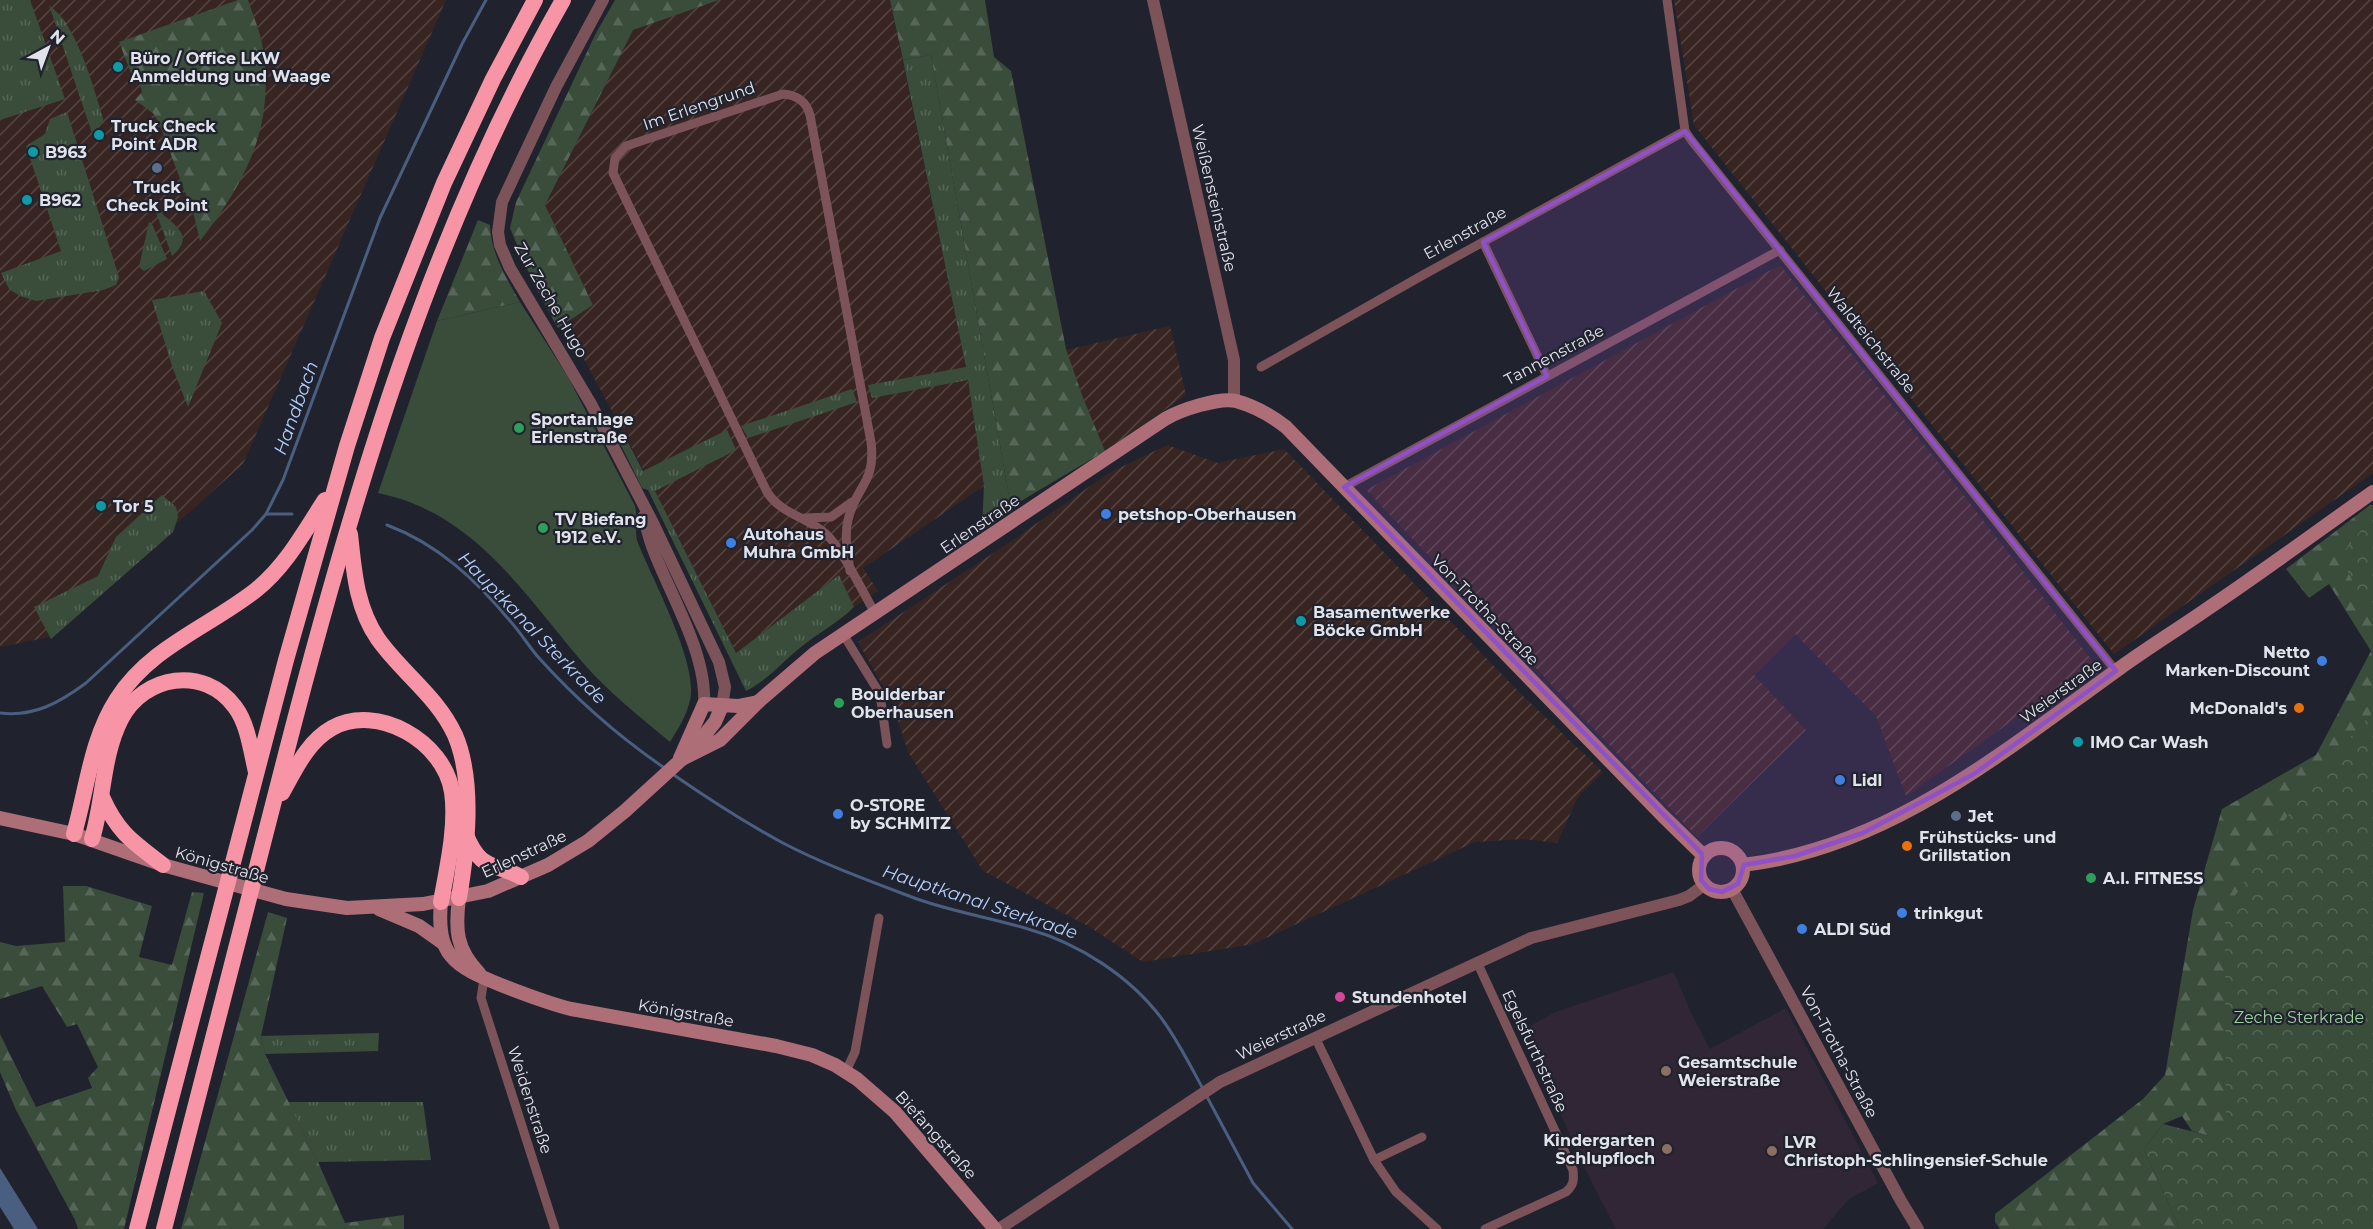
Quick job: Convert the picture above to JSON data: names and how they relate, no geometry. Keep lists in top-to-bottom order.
{
  "streets": {
    "main road": [
      "Erlenstraße",
      "Von-Trotha-Straße",
      "Weierstraße",
      "Königstraße",
      "Biefangstraße"
    ],
    "street": [
      "Im Erlengrund",
      "Weißensteinstraße",
      "Zur Zeche Hugo",
      "Waldteichstraße",
      "Tannenstraße",
      "Egelsfurthstraße",
      "Weidenstraße"
    ]
  },
  "crossings": [
    ["Im Erlengrund", "Erlenstraße"],
    ["Weißensteinstraße", "Erlenstraße"],
    ["Weißensteinstraße", "Von-Trotha-Straße"],
    ["Erlenstraße", "Zur Zeche Hugo"],
    ["Erlenstraße", "Waldteichstraße"],
    ["Erlenstraße", "Von-Trotha-Straße"],
    ["Erlenstraße", "Königstraße"],
    ["Waldteichstraße", "Tannenstraße"],
    ["Waldteichstraße", "Weierstraße"],
    ["Tannenstraße", "Von-Trotha-Straße"],
    ["Von-Trotha-Straße", "Weierstraße"],
    ["Weierstraße", "Egelsfurthstraße"],
    ["Weierstraße", "Biefangstraße"],
    ["Königstraße", "Weidenstraße"],
    ["Königstraße", "Biefangstraße"]
  ],
  "water": ["Handbach", "Hauptkanal Sterkrade"],
  "parks": ["Zeche Sterkrade"],
  "places": [
    "Büro / Office LKW Anmeldung und Waage",
    "Truck Check Point ADR",
    "B963",
    "Truck Check Point",
    "B962",
    "Sportanlage Erlenstraße",
    "Tor 5",
    "petshop-Oberhausen",
    "TV Biefang 1912 e.V.",
    "Autohaus Muhra GmbH",
    "Basamentwerke Böcke GmbH",
    "Netto Marken-Discount",
    "Boulderbar Oberhausen",
    "McDonald's",
    "IMO Car Wash",
    "Lidl",
    "O-STORE by SCHMITZ",
    "Jet",
    "Frühstücks- und Grillstation",
    "A.I. FITNESS",
    "trinkgut",
    "ALDI Süd",
    "Stundenhotel",
    "Gesamtschule Weierstraße",
    "Kindergarten Schlupfloch",
    "LVR Christoph-Schlingensief-Schule"
  ],
  "north": "top right"
}
